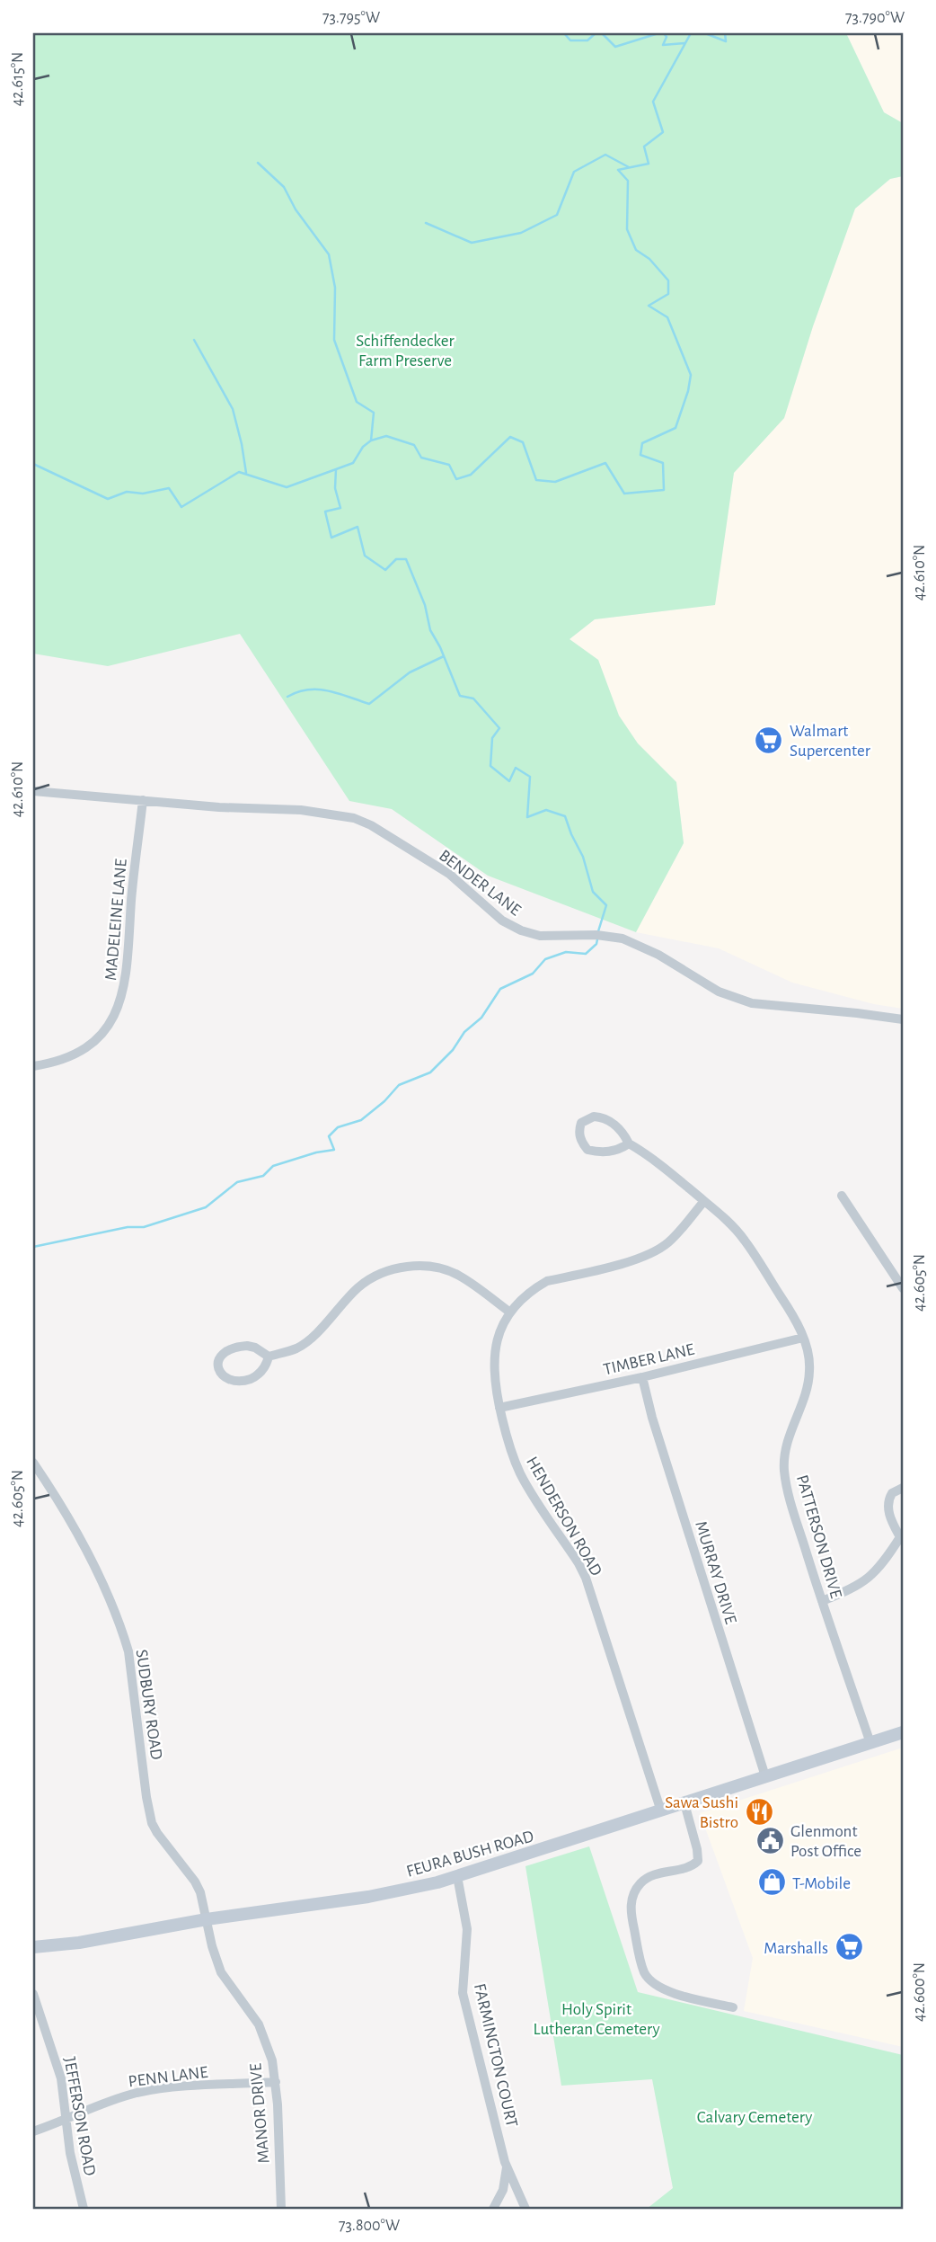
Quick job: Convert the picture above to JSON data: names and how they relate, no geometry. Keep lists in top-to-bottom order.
{
  "streets": {
    "main road": ["FEURA BUSH ROAD"],
    "street": [
      "BENDER LANE",
      "MADELEINE LANE",
      "TIMBER LANE",
      "HENDERSON ROAD",
      "PATTERSON DRIVE",
      "MURRAY DRIVE",
      "SUDBURY ROAD",
      "FARMINGTON COURT",
      "PENN LANE",
      "MANOR DRIVE",
      "JEFFERSON ROAD"
    ]
  },
  "crossings": [
    ["BENDER LANE", "MADELEINE LANE"],
    ["TIMBER LANE", "HENDERSON ROAD"],
    ["TIMBER LANE", "PATTERSON DRIVE"],
    ["TIMBER LANE", "MURRAY DRIVE"],
    ["HENDERSON ROAD", "PATTERSON DRIVE"],
    ["HENDERSON ROAD", "FEURA BUSH ROAD"],
    ["PATTERSON DRIVE", "FEURA BUSH ROAD"],
    ["MURRAY DRIVE", "FEURA BUSH ROAD"],
    ["SUDBURY ROAD", "FEURA BUSH ROAD"],
    ["SUDBURY ROAD", "MANOR DRIVE"],
    ["FEURA BUSH ROAD", "FARMINGTON COURT"],
    ["FEURA BUSH ROAD", "MANOR DRIVE"],
    ["PENN LANE", "MANOR DRIVE"],
    ["PENN LANE", "JEFFERSON ROAD"]
  ],
  "parks": ["Schiffendecker Farm Preserve", "Holy Spirit Lutheran Cemetery", "Calvary Cemetery"],
  "places": {
    "supermarket": ["Walmart Supercenter", "Marshalls"],
    "restaurant": ["Sawa Sushi Bistro"],
    "public building": ["Glenmont Post Office"],
    "shop": ["T-Mobile"]
  },
  "coordinates": [
    "73.795°W",
    "73.790°W",
    "42.615°N",
    "42.610°N",
    "42.605°N",
    "42.600°N",
    "73.800°W"
  ]
}
